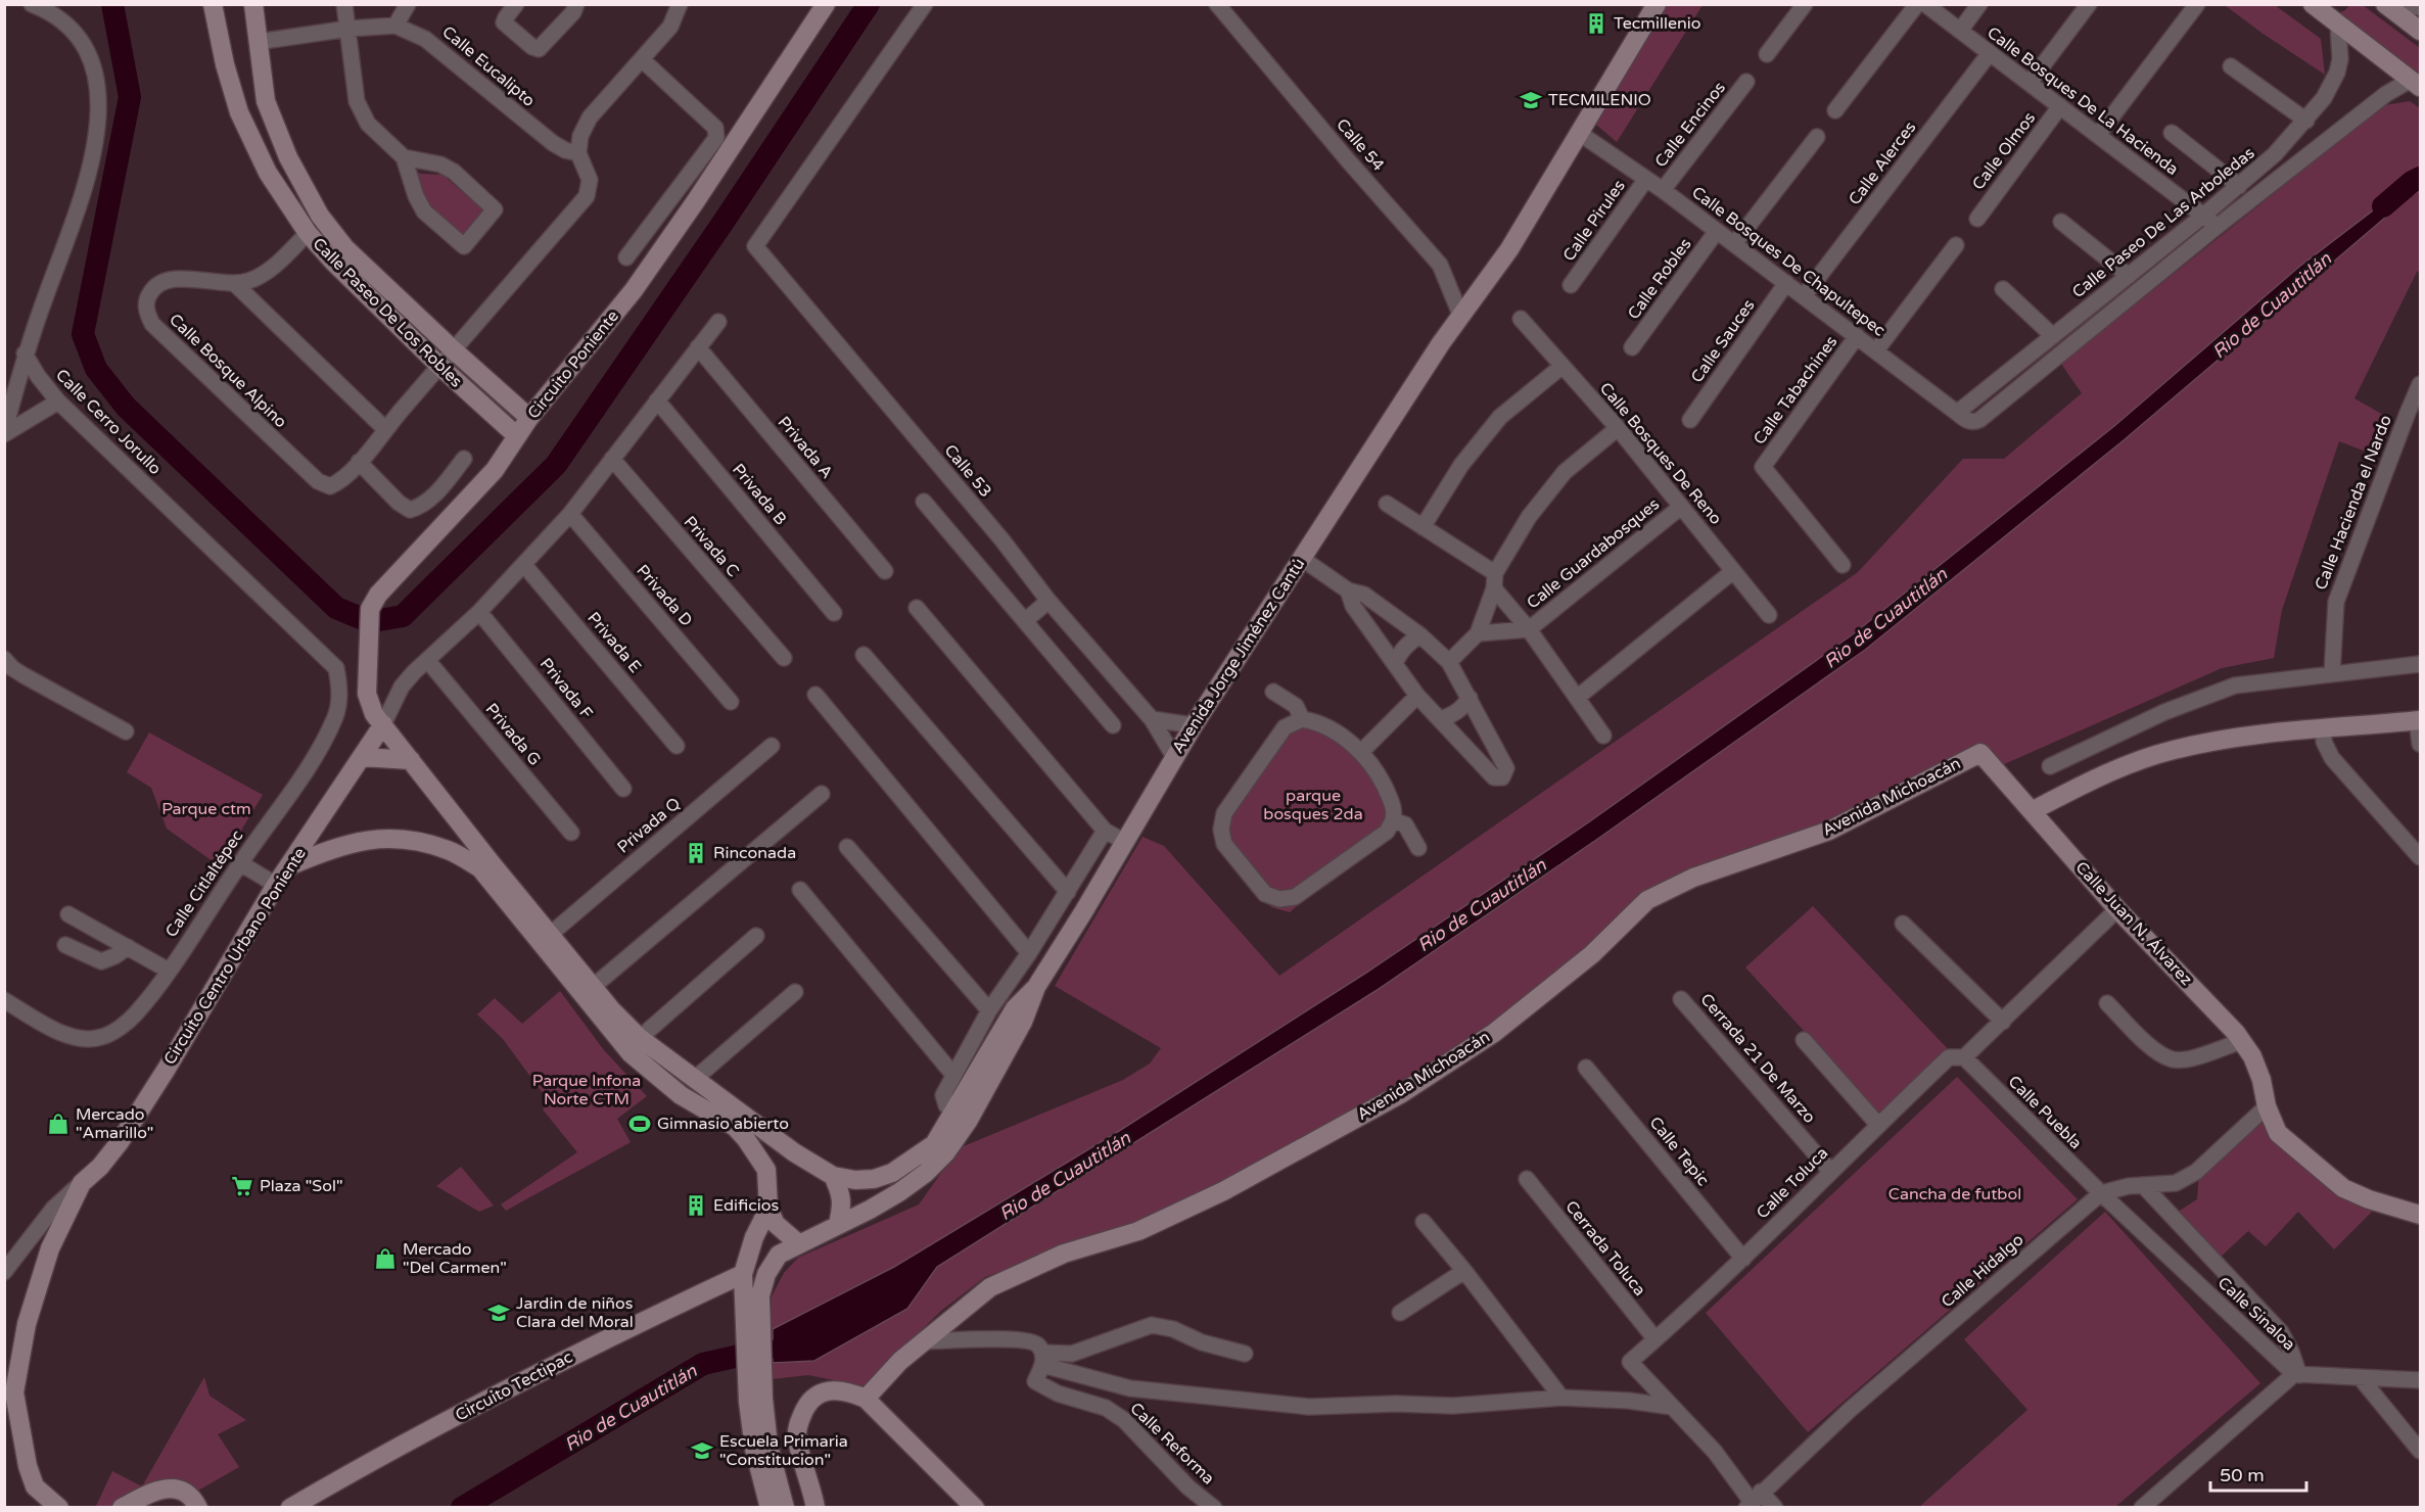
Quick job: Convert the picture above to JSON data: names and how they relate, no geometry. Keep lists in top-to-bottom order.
{
  "streets": {
    "main road": [
      "Calle Paseo De Los Robles",
      "Circuito Poniente",
      "Avenida Jorge Jiménez Cantú",
      "Avenida Michoacán",
      "Calle Juan N. Álvarez",
      "Circuito Centro Urbano Poniente",
      "Circuito Tectipac"
    ],
    "street": [
      "Calle Eucalipto",
      "Calle Bosques De La Hacienda",
      "Calle Encinos",
      "Calle 54",
      "Calle Olmos",
      "Calle Alerces",
      "Calle Pirules",
      "Calle Paseo De Las Arboledas",
      "Calle Bosques De Chapultepec",
      "Calle Robles",
      "Calle Sauces",
      "Calle Bosque Alpino",
      "Calle Tabachines",
      "Calle Cerro Jorullo",
      "Privada A",
      "Calle Bosques De Reno",
      "Calle 53",
      "Privada B",
      "Calle Hacienda el Nardo",
      "Privada C",
      "Calle Guardabosques",
      "Privada D",
      "Privada E",
      "Privada F",
      "Privada G",
      "Privada Q",
      "Calle Citlaltépec",
      "Cerrada 21 De Marzo",
      "Calle Puebla",
      "Calle Tepic",
      "Calle Toluca",
      "Cerrada Toluca",
      "Calle Hidalgo",
      "Calle Sinaloa",
      "Calle Reforma"
    ]
  },
  "crossings": [
    ["Calle Eucalipto", "Calle Paseo De Los Robles"],
    ["Calle Bosques De La Hacienda", "Calle Olmos"],
    ["Calle Bosques De La Hacienda", "Calle Alerces"],
    ["Calle Bosques De La Hacienda", "Calle Paseo De Las Arboledas"],
    ["Calle Bosques De La Hacienda", "Calle Bosques De Chapultepec"],
    ["Calle Encinos", "Calle Bosques De Chapultepec"],
    ["Calle 54", "Avenida Jorge Jiménez Cantú"],
    ["Calle Alerces", "Calle Bosques De Chapultepec"],
    ["Calle Pirules", "Calle Bosques De Chapultepec"],
    ["Calle Paseo De Las Arboledas", "Calle Bosques De Chapultepec"],
    ["Calle Bosques De Chapultepec", "Calle Robles"],
    ["Calle Bosques De Chapultepec", "Calle Sauces"],
    ["Calle Bosques De Chapultepec", "Calle Tabachines"],
    ["Calle Bosques De Chapultepec", "Avenida Jorge Jiménez Cantú"],
    ["Calle Paseo De Los Robles", "Circuito Poniente"],
    ["Calle Paseo De Los Robles", "Calle Bosque Alpino"],
    ["Circuito Poniente", "Avenida Jorge Jiménez Cantú"],
    ["Circuito Poniente", "Privada Q"],
    ["Circuito Poniente", "Circuito Centro Urbano Poniente"],
    ["Calle Cerro Jorullo", "Calle Citlaltépec"],
    ["Calle Bosques De Reno", "Calle Guardabosques"],
    ["Calle 53", "Avenida Jorge Jiménez Cantú"],
    ["Avenida Michoacán", "Calle Juan N. Álvarez"],
    ["Calle Juan N. Álvarez", "Calle Toluca"],
    ["Calle Juan N. Álvarez", "Calle Hidalgo"],
    ["Cerrada 21 De Marzo", "Calle Toluca"],
    ["Calle Puebla", "Calle Toluca"],
    ["Calle Puebla", "Calle Hidalgo"],
    ["Calle Puebla", "Calle Sinaloa"],
    ["Calle Tepic", "Calle Toluca"],
    ["Calle Toluca", "Cerrada Toluca"],
    ["Calle Toluca", "Calle Hidalgo"],
    ["Calle Hidalgo", "Calle Sinaloa"]
  ],
  "water": ["Rio de Cuautitlán"],
  "parks": [
    "parque bosques 2da",
    "Parque ctm",
    "Parque Infona Norte CTM",
    "Cancha de futbol"
  ],
  "places": {
    "building": ["Tecmillenio", "Rinconada", "Edificios"],
    "school or university": ["TECMILENIO", "Jardin de niños Clara del Moral", "Escuela Primaria \"Constitucion\""],
    "shop": ["Mercado \"Amarillo\"", "Mercado \"Del Carmen\""],
    "sports": ["Gimnasio abierto"],
    "supermarket": ["Plaza \"Sol\""]
  },
  "scale_bar": "50 m"
}
